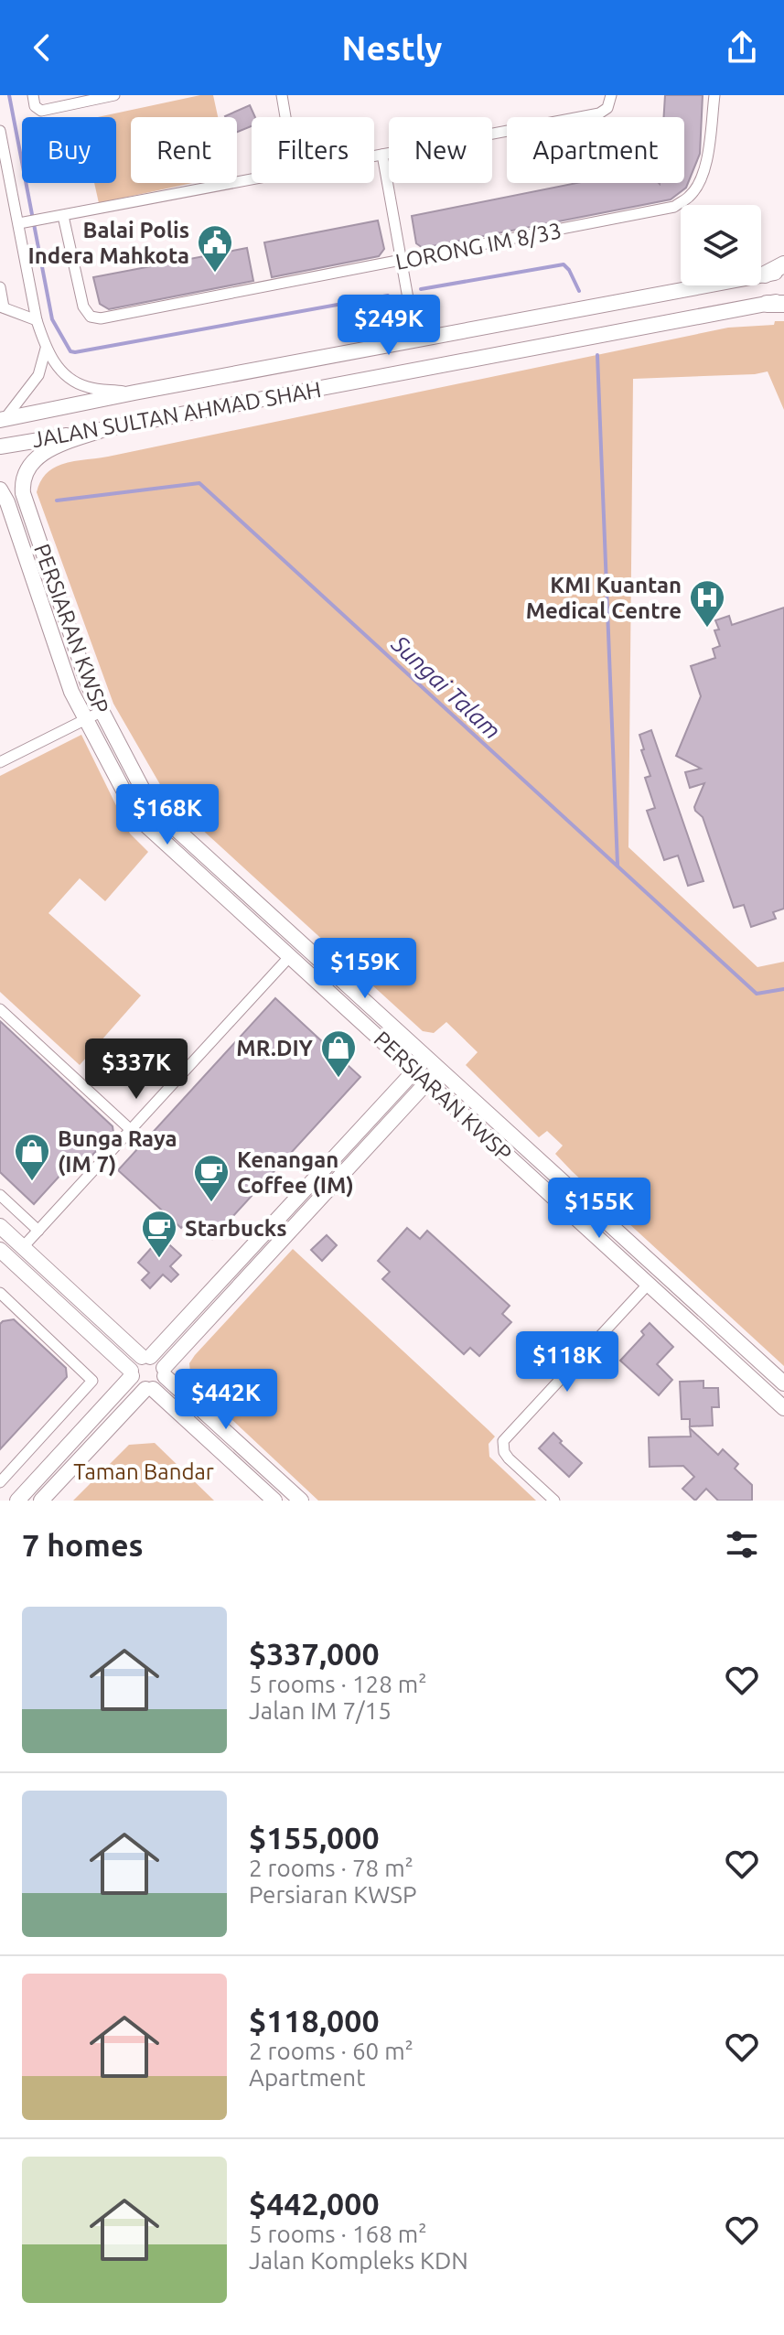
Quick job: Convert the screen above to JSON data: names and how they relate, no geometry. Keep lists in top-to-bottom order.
{
  "streets": {
    "street": ["LORONG IM 8/33", "JALAN SULTAN AHMAD SHAH", "PERSIARAN KWSP"]
  },
  "crossings": [
    ["JALAN SULTAN AHMAD SHAH", "PERSIARAN KWSP"]
  ],
  "water": ["Sungai Talam"],
  "parks": ["Taman Bandar"],
  "places": {
    "public building": ["Balai Polis Indera Mahkota"],
    "hospital": ["KMI Kuantan Medical Centre"],
    "shop": ["MR.DIY", "Bunga Raya (IM 7)"],
    "cafe": ["Kenangan Coffee (IM)", "Starbucks"]
  },
  "page": {
    "header": "Nestly",
    "chip": [
      "Buy",
      "Rent",
      "Filters",
      "New",
      "Apartment"
    ],
    "price": [
      "$249K",
      "$168K",
      "$159K",
      "$337K",
      "$155K",
      "$118K",
      "$442K"
    ],
    "heading": "7 homes",
    "list": [
      {
        "name": "$337,000",
        "note": "5 rooms · 128 m² · Jalan IM 7/15"
      },
      {
        "name": "$155,000",
        "note": "2 rooms · 78 m² · Persiaran KWSP"
      },
      {
        "name": "$118,000",
        "note": "2 rooms · 60 m² · Apartment"
      },
      {
        "name": "$442,000",
        "note": "5 rooms · 168 m² · Jalan Kompleks KDN"
      }
    ]
  }
}
